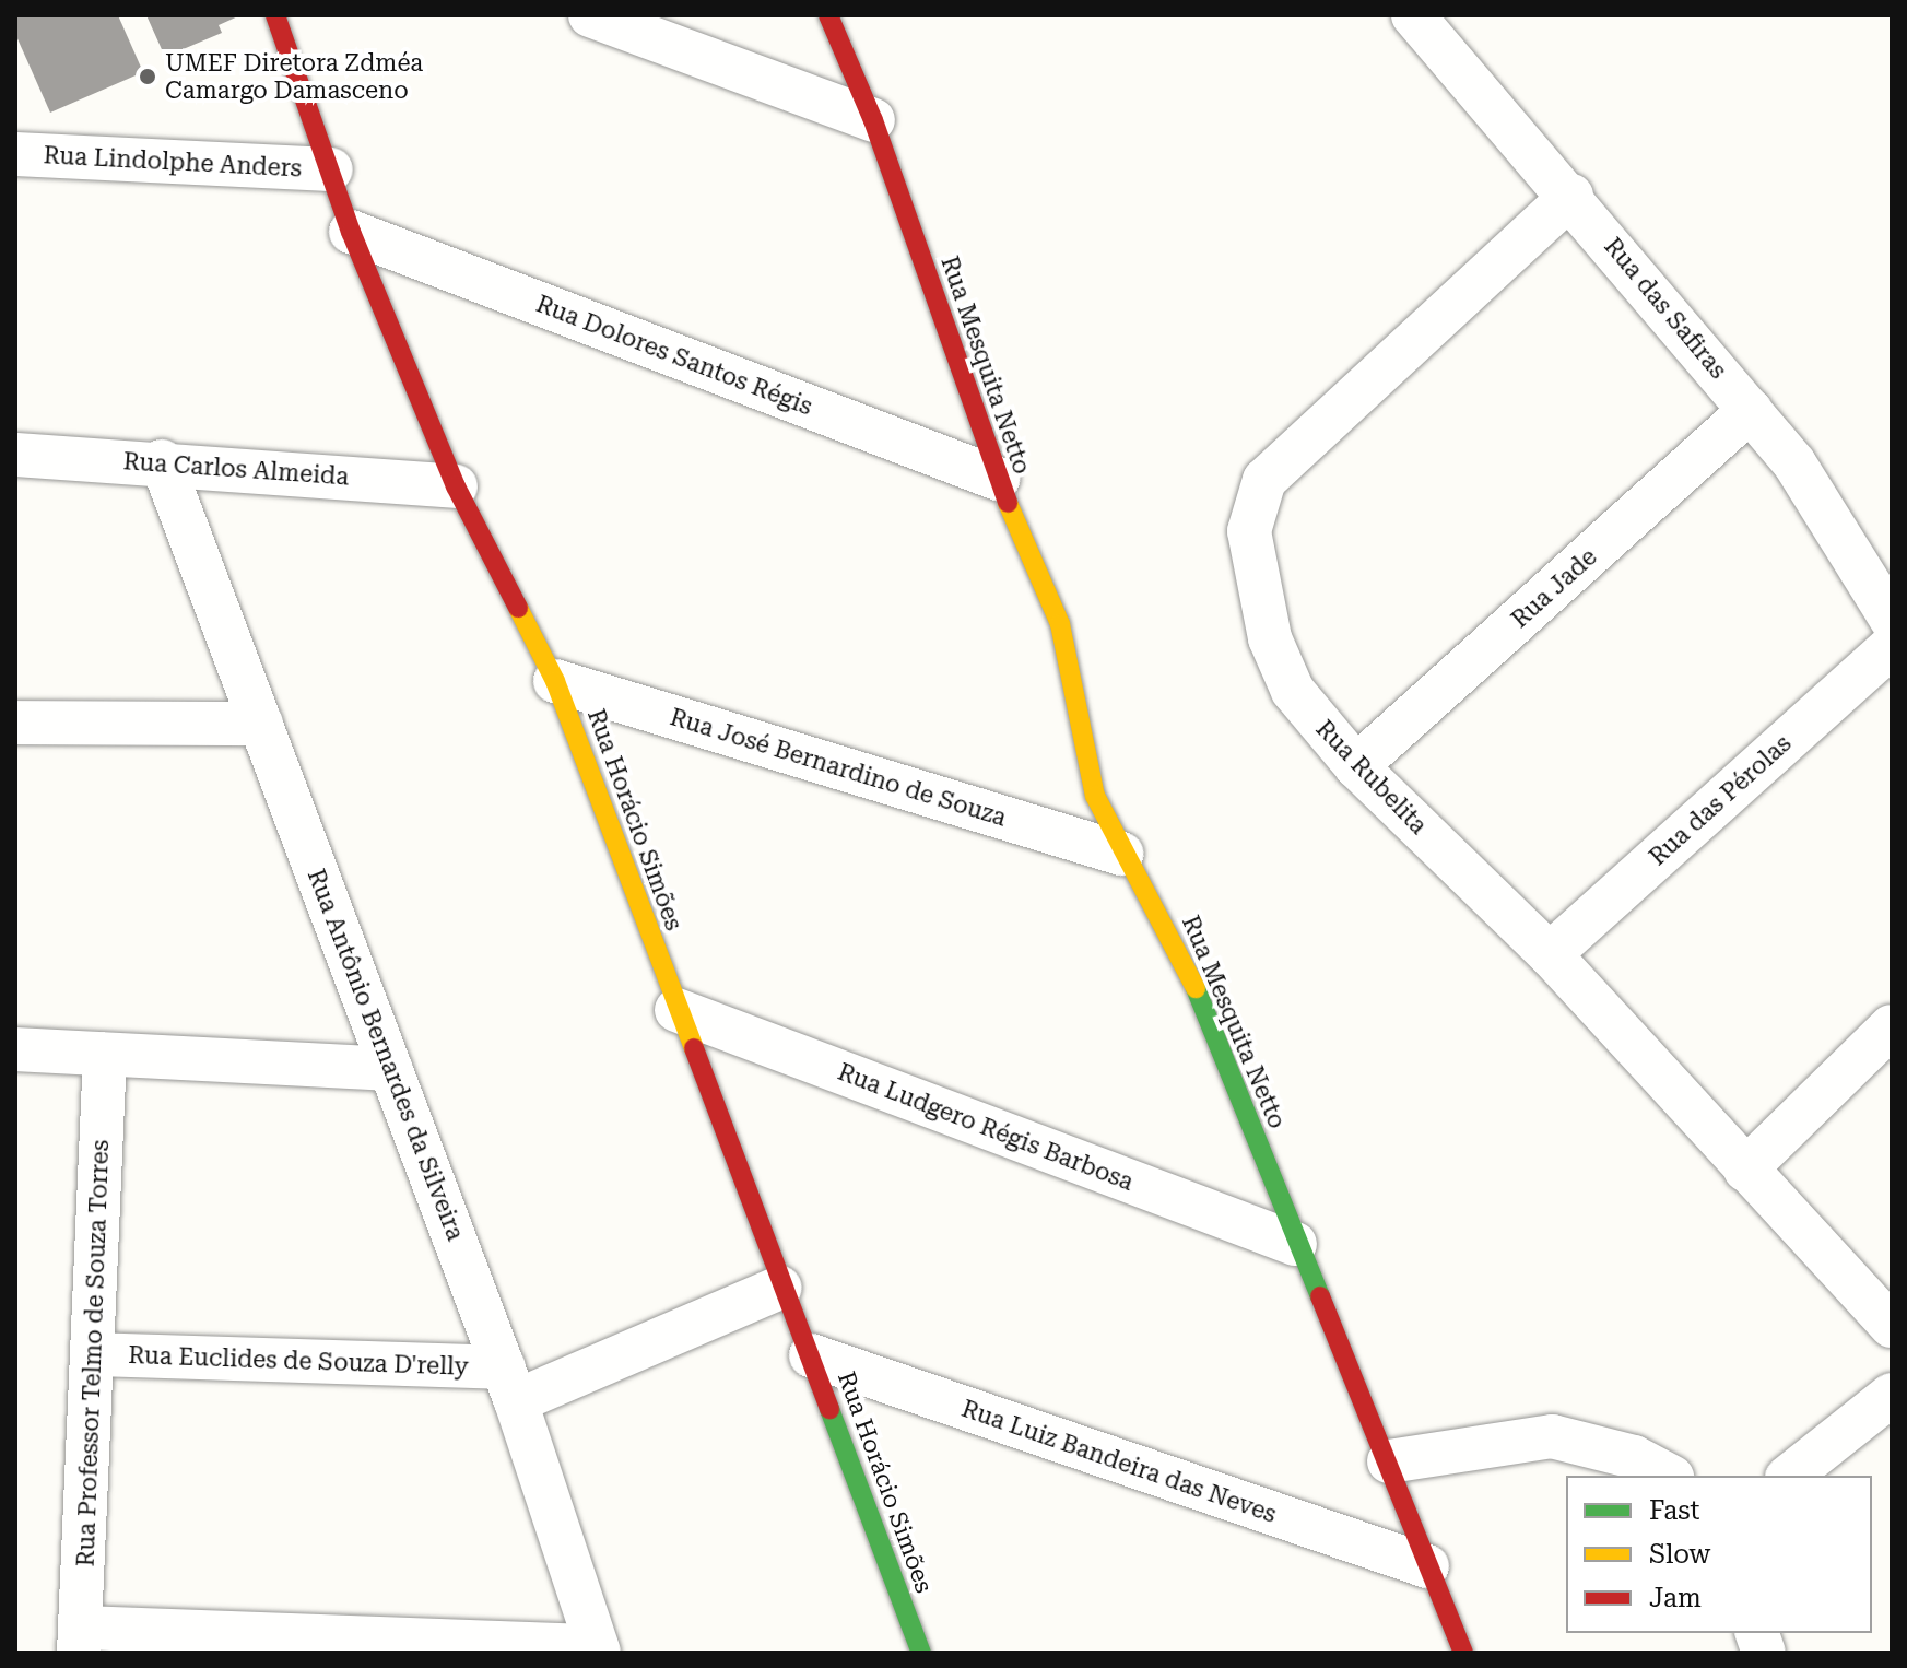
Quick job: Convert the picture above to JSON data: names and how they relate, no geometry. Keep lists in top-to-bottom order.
{
  "streets": {
    "street": [
      "Rua Lindolphe Anders",
      "Rua das Safiras",
      "Rua Dolores Santos Régis",
      "Rua Mesquita Netto",
      "Rua Carlos Almeida",
      "Rua Jade",
      "Rua José Bernardino de Souza",
      "Rua Rubelita",
      "Rua das Pérolas",
      "Rua Horácio Simões",
      "Rua Antônio Bernardes da Silveira",
      "Rua Ludgero Régis Barbosa",
      "Rua Professor Telmo de Souza Torres",
      "Rua Euclides de Souza D'relly",
      "Rua Luiz Bandeira das Neves"
    ]
  },
  "crossings": [
    ["Rua Lindolphe Anders", "Rua Horácio Simões"],
    ["Rua das Safiras", "Rua Jade"],
    ["Rua das Safiras", "Rua Rubelita"],
    ["Rua Dolores Santos Régis", "Rua Mesquita Netto"],
    ["Rua Dolores Santos Régis", "Rua Horácio Simões"],
    ["Rua Mesquita Netto", "Rua José Bernardino de Souza"],
    ["Rua Mesquita Netto", "Rua Ludgero Régis Barbosa"],
    ["Rua Mesquita Netto", "Rua Luiz Bandeira das Neves"],
    ["Rua Carlos Almeida", "Rua Horácio Simões"],
    ["Rua Carlos Almeida", "Rua Antônio Bernardes da Silveira"],
    ["Rua Jade", "Rua Rubelita"],
    ["Rua José Bernardino de Souza", "Rua Horácio Simões"],
    ["Rua Rubelita", "Rua das Pérolas"],
    ["Rua Horácio Simões", "Rua Ludgero Régis Barbosa"],
    ["Rua Horácio Simões", "Rua Luiz Bandeira das Neves"],
    ["Rua Antônio Bernardes da Silveira", "Rua Euclides de Souza D'relly"],
    ["Rua Professor Telmo de Souza Torres", "Rua Euclides de Souza D'relly"]
  ],
  "places": ["UMEF Diretora Zdméa Camargo Damasceno"],
  "legend": ["Fast", "Slow", "Jam"]
}
